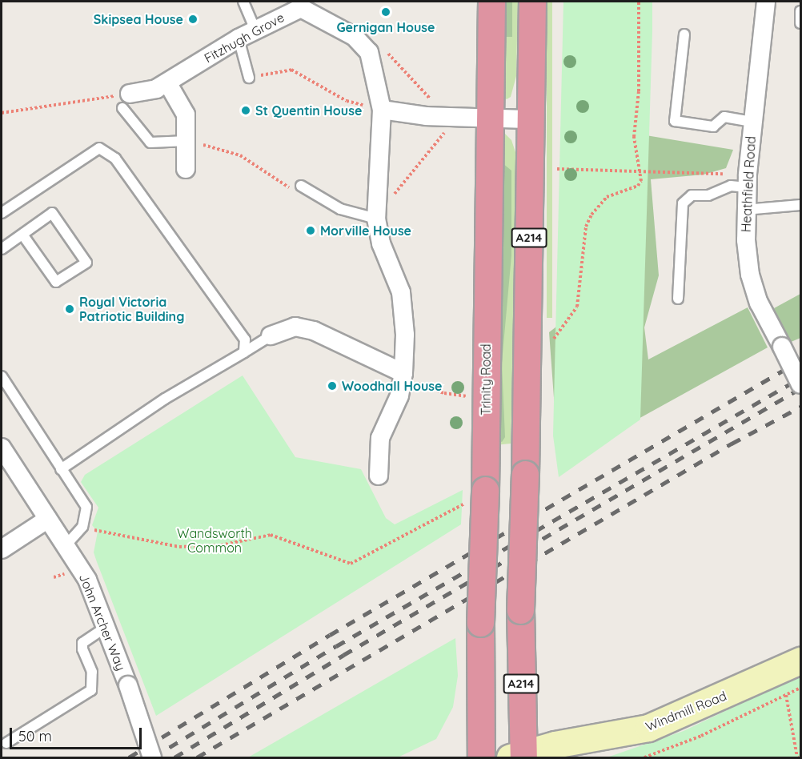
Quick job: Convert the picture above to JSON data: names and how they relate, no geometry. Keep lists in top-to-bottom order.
{
  "streets": {
    "highway": ["A214", "Trinity Road"],
    "main road": ["Windmill Road"],
    "street": ["Fitzhugh Grove", "Heathfield Road", "John Archer Way"]
  },
  "crossings": [
    ["A214", "Windmill Road"]
  ],
  "parks": ["Wandsworth Common"],
  "places": [
    "Gernigan House",
    "Skipsea House",
    "St Quentin House",
    "Morville House",
    "Royal Victoria Patriotic Building",
    "Woodhall House"
  ],
  "scale_bar": "50 m"
}
